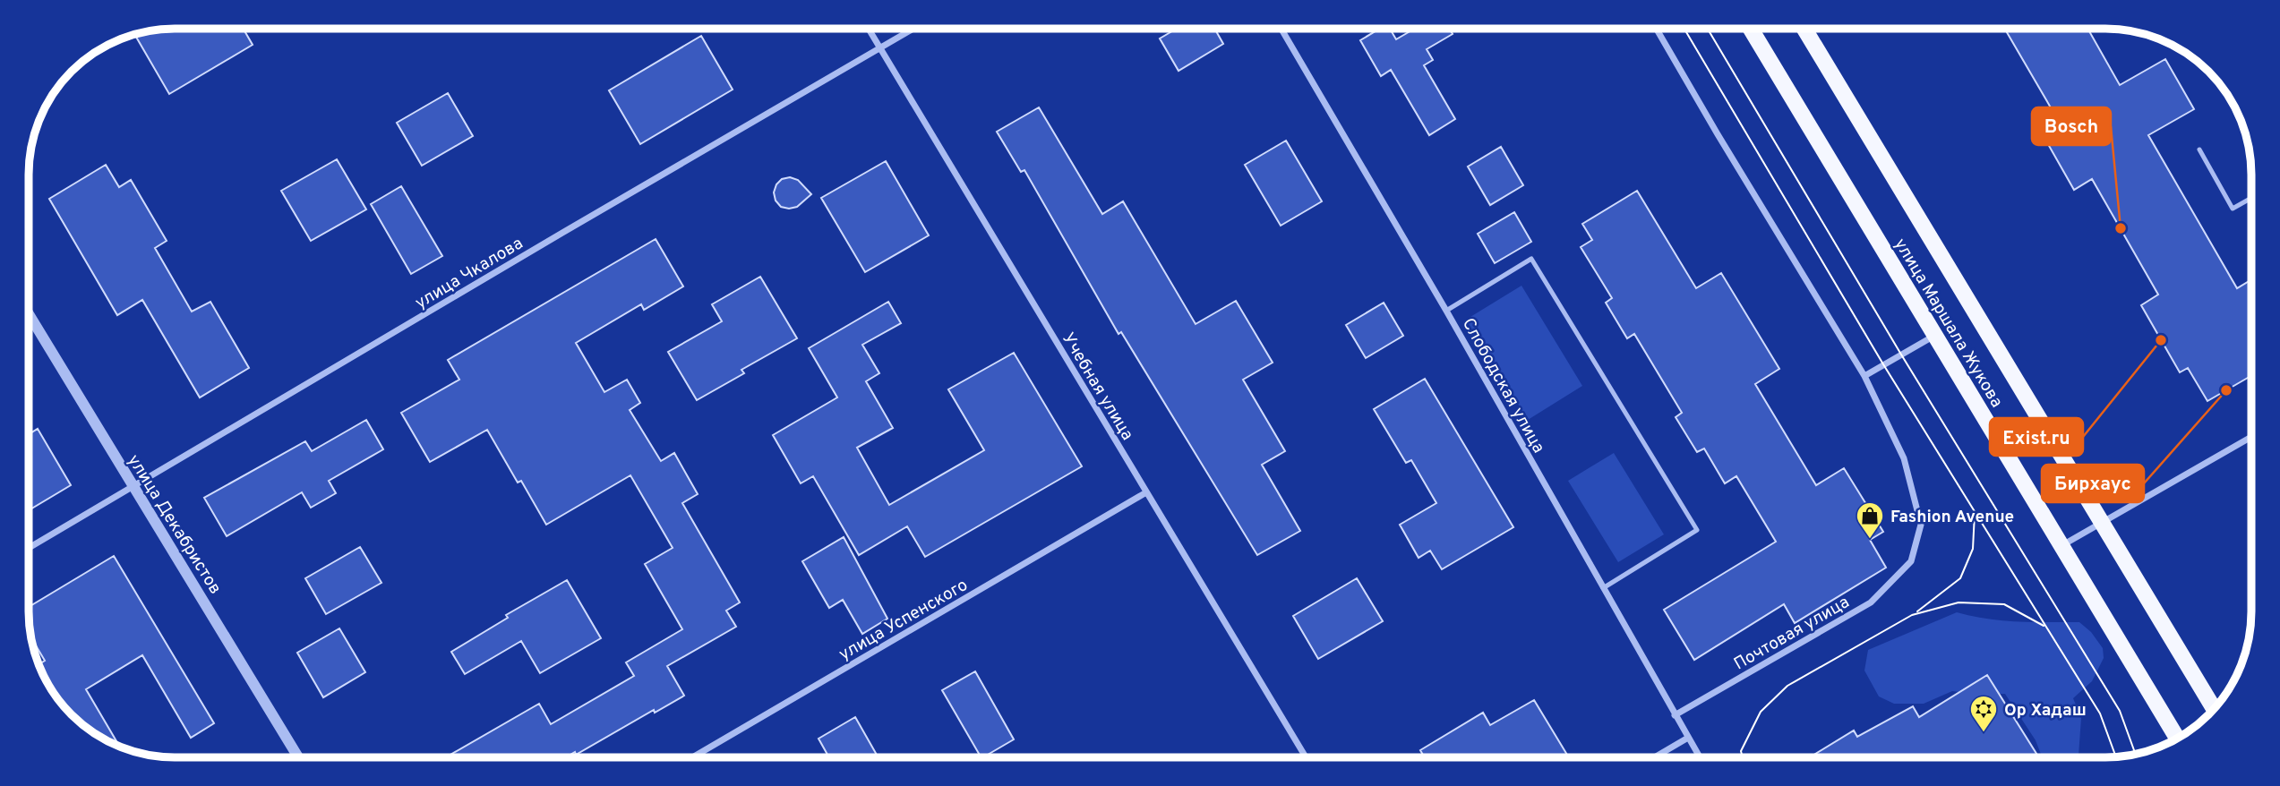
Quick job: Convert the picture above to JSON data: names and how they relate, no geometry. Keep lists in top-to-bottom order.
{
  "streets": {
    "main road": ["улица Маршала Жукова"],
    "street": [
      "улица Чкалова",
      "Слободская улица",
      "Учебная улица",
      "улица Декабристов",
      "улица Успенского",
      "Почтовая улица"
    ]
  },
  "crossings": [
    ["улица Чкалова", "Учебная улица"],
    ["улица Чкалова", "улица Декабристов"],
    ["Слободская улица", "Почтовая улица"],
    ["Учебная улица", "улица Успенского"]
  ],
  "places": {
    "other": ["Bosch", "Exist.ru", "Бирхаус"],
    "shop": ["Fashion Avenue"],
    "synagogue": ["Ор Хадаш"]
  }
}
